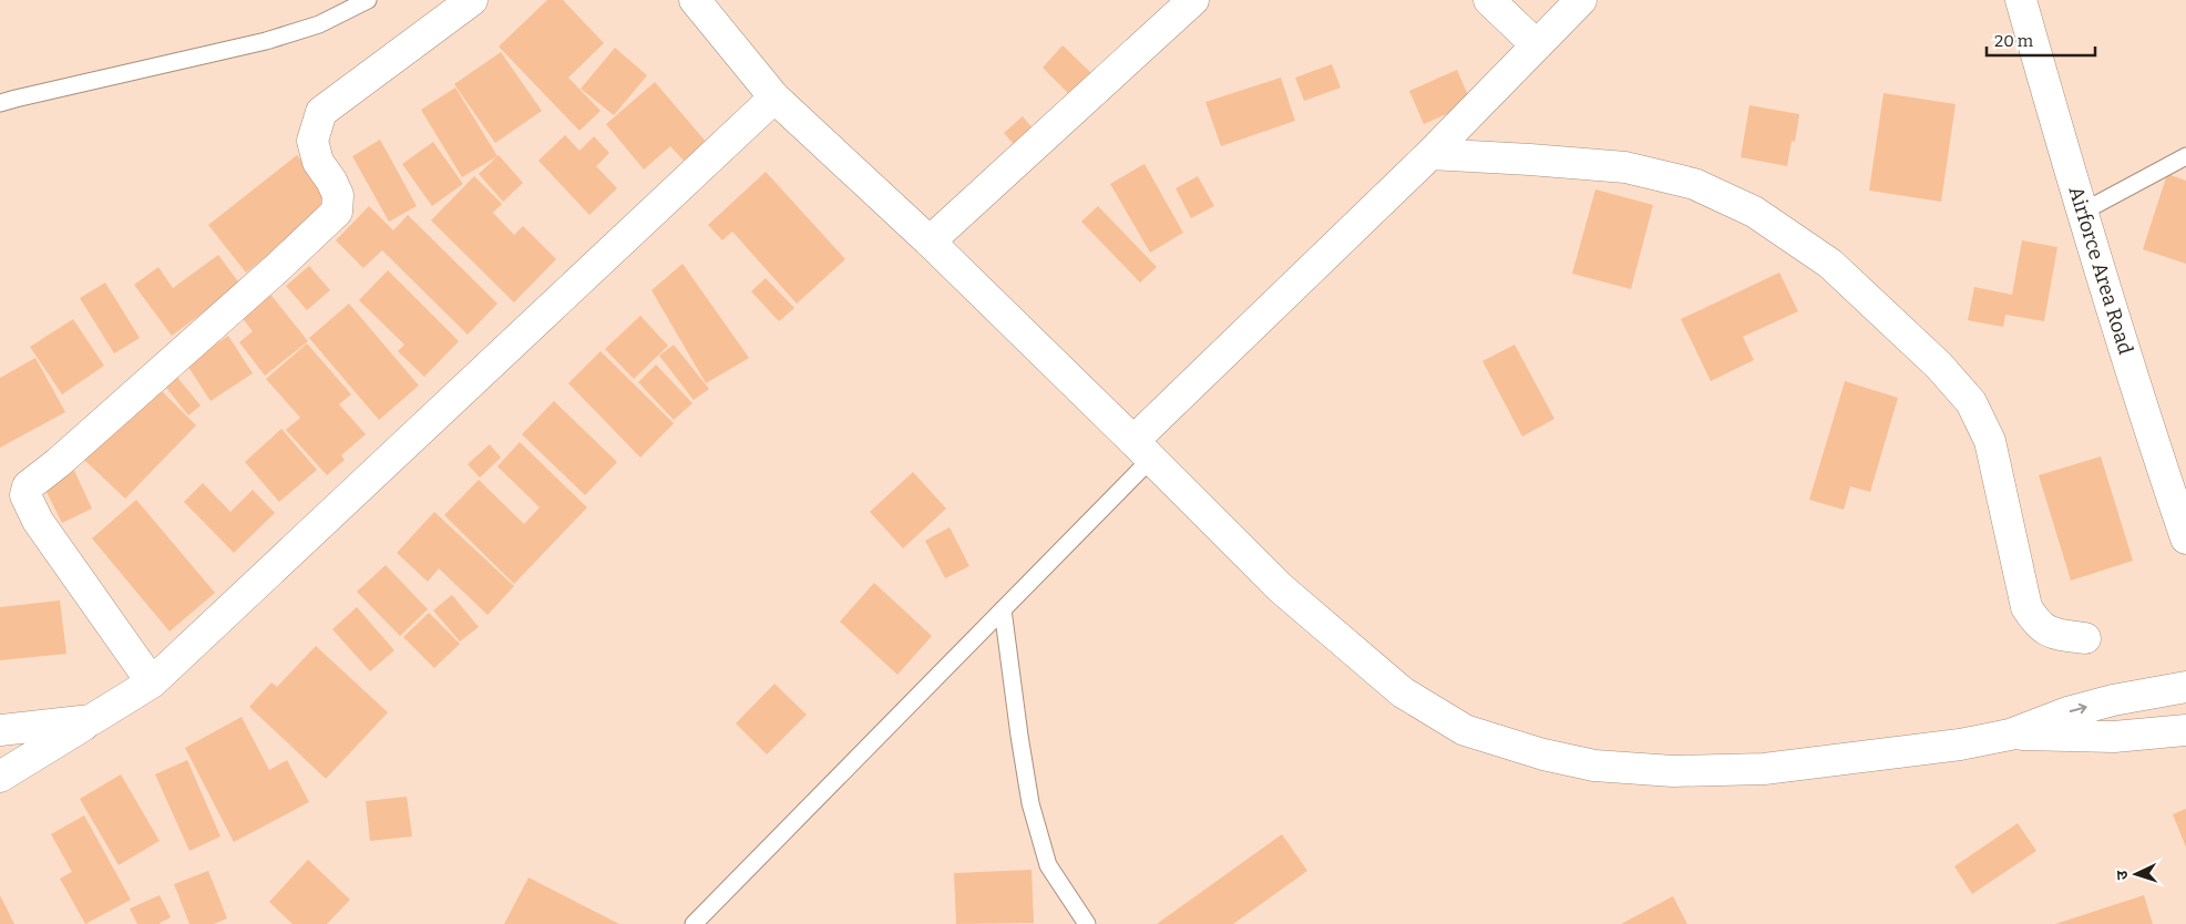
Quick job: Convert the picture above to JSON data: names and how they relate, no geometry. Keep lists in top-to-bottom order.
{
  "streets": {
    "street": ["Airforce Area Road"]
  },
  "scale_bar": "20 m",
  "north": "left"
}
